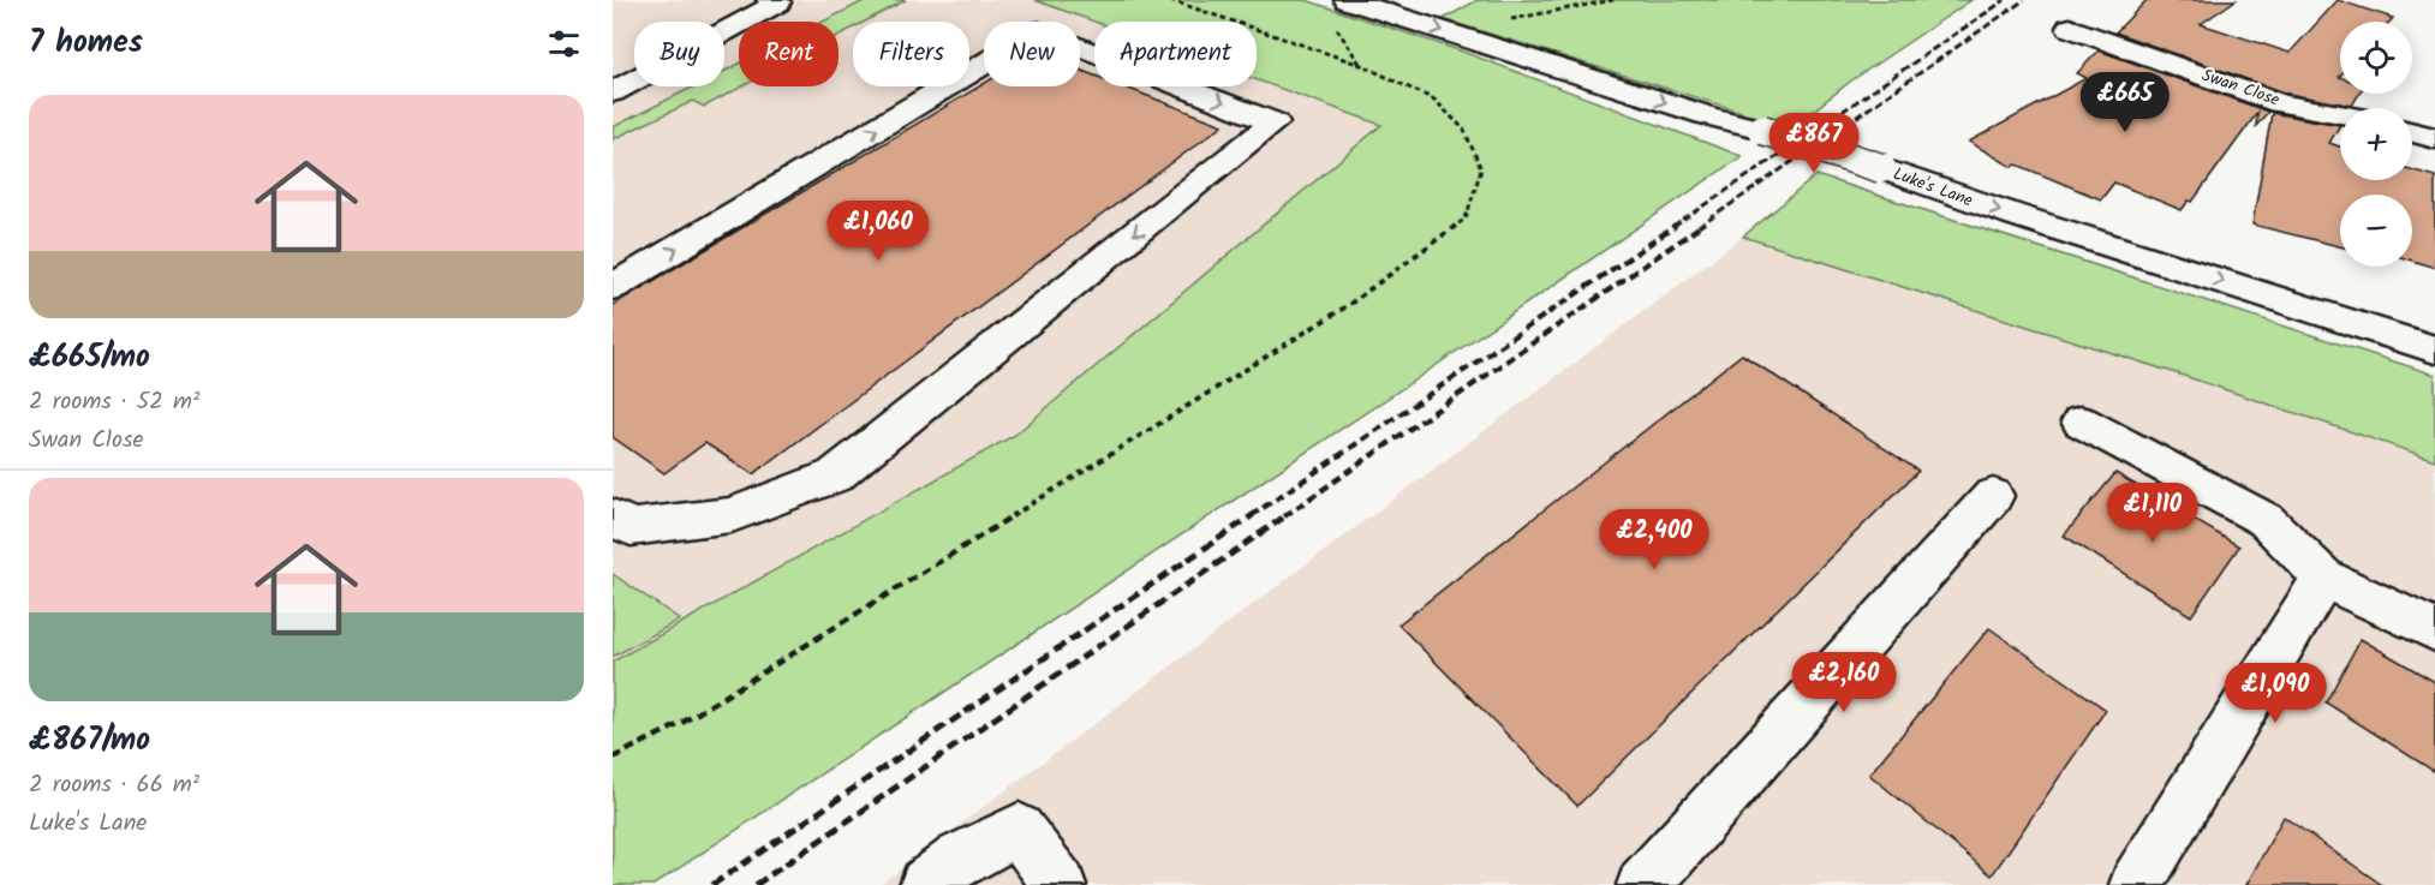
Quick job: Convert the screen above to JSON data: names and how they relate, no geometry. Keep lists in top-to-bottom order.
{
  "streets": {
    "street": ["Swan Close", "Luke's Lane"]
  },
  "page": {
    "heading": "7 homes",
    "map_buttons": ["+", "−"],
    "chip": [
      "Buy",
      "Rent",
      "Filters",
      "New",
      "Apartment"
    ],
    "price": [
      "£665",
      "£867",
      "£1,060",
      "£1,110",
      "£2,400",
      "£2,160",
      "£1,090"
    ],
    "list": [
      {
        "name": "£665/mo",
        "note": "2 rooms · 52 m² · Swan Close"
      },
      {
        "name": "£867/mo",
        "note": "2 rooms · 66 m² · Luke's Lane"
      }
    ]
  }
}
